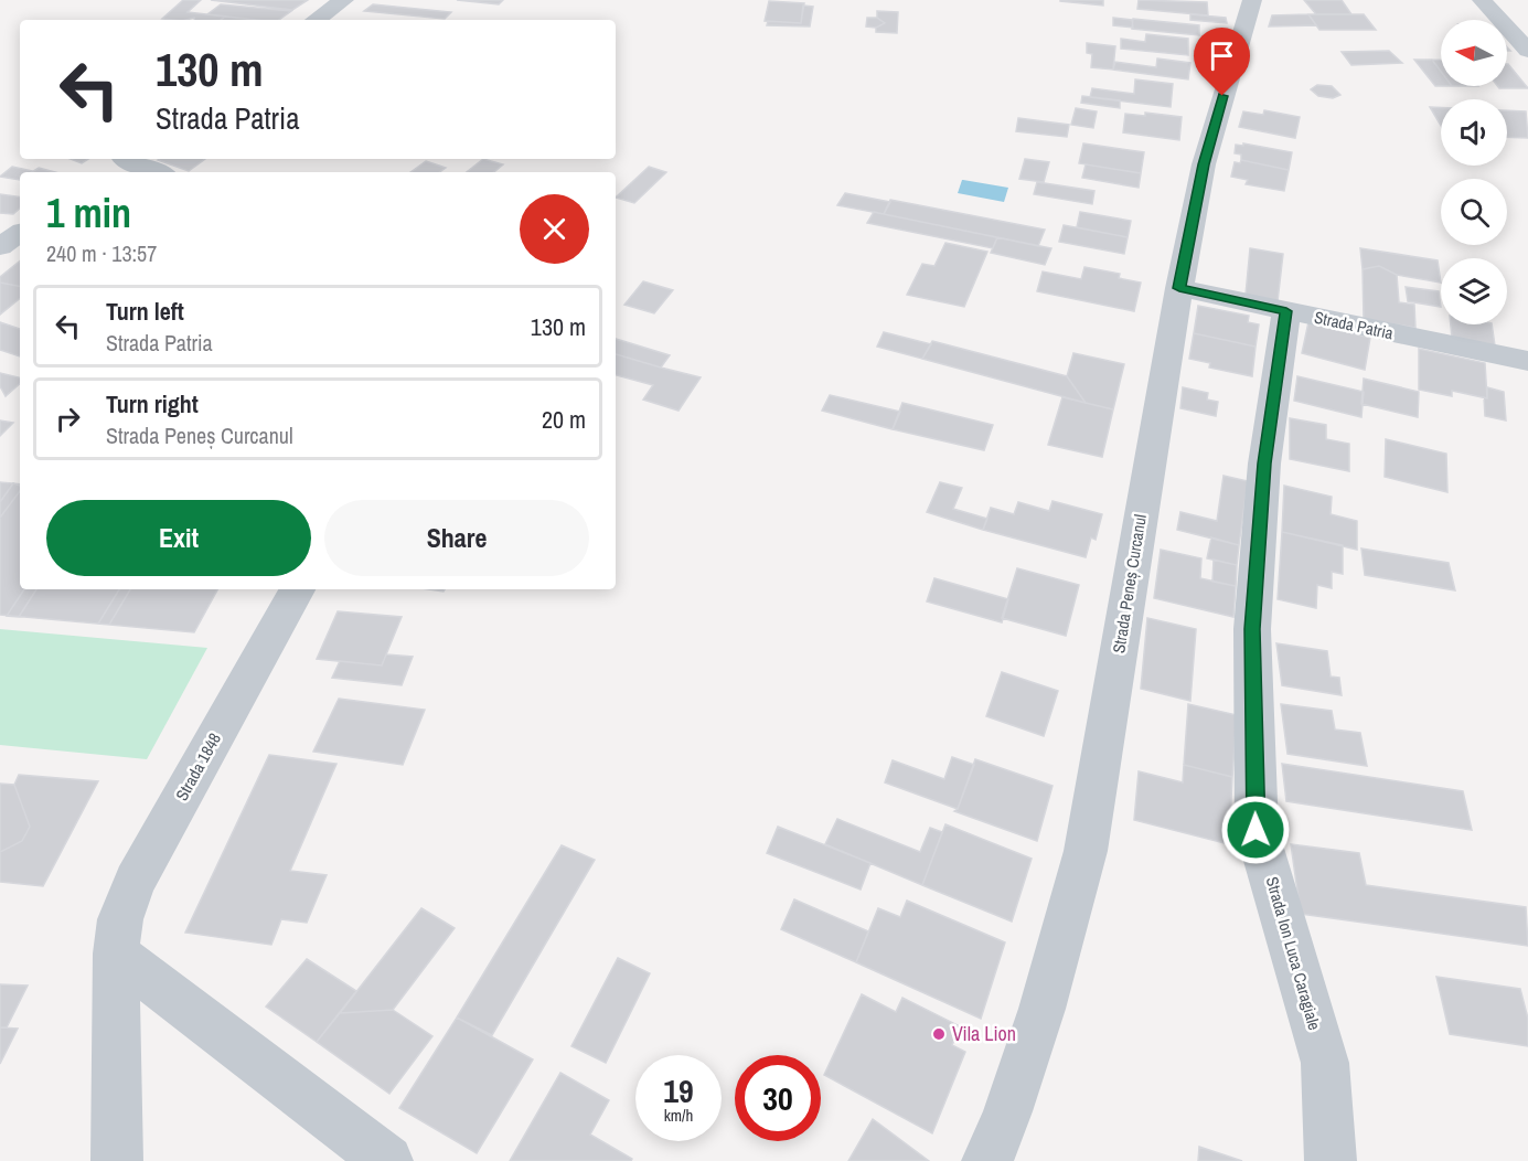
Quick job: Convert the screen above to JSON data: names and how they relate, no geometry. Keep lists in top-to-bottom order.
{
  "streets": {
    "street": [
      "Strada Patria",
      "Strada Peneș Curcanul",
      "Strada 1848",
      "Strada Ion Luca Caragiale"
    ]
  },
  "crossings": [
    ["Strada Patria", "Strada Peneș Curcanul"],
    ["Strada Patria", "Strada Ion Luca Caragiale"]
  ],
  "places": ["Vila Lion"],
  "north": "left",
  "page": {
    "turn": ["130 m", "Strada Patria"],
    "heading": ["1 min", "240 m · 13:57"],
    "list": [
      {
        "name": "Turn left",
        "note": "Strada Patria",
        "value": "130 m"
      },
      {
        "name": "Turn right",
        "note": "Strada Peneș Curcanul",
        "value": "20 m"
      }
    ],
    "buttons": ["Exit", "Share"],
    "speed": "19 km/h",
    "limit": "30"
  }
}
